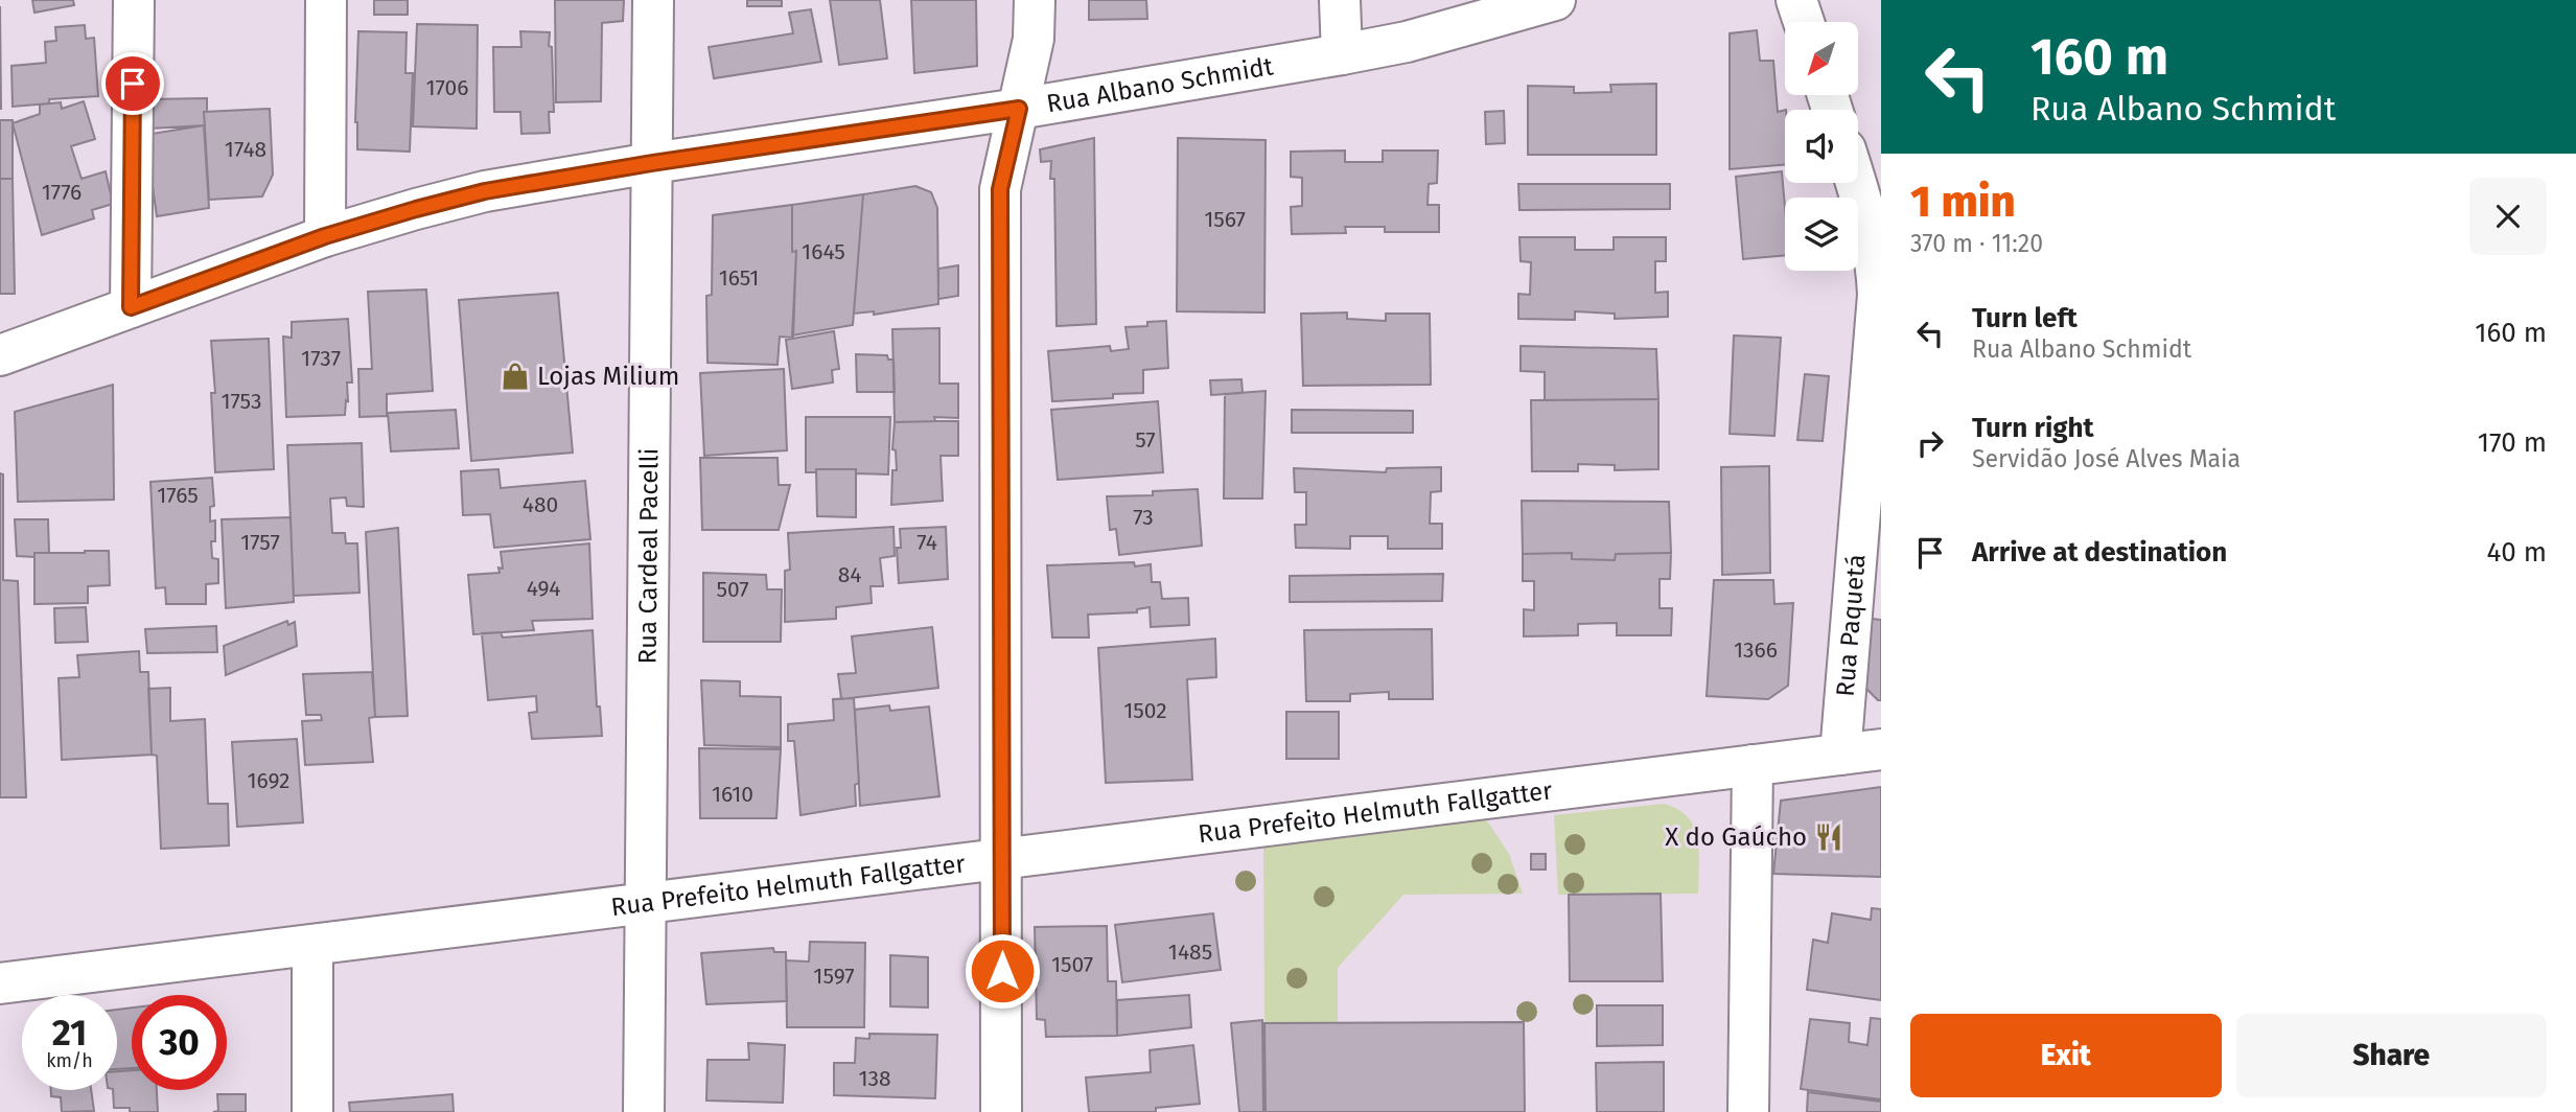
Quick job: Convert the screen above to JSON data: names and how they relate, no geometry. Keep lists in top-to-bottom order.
{
  "streets": {
    "street": [
      "Rua Albano Schmidt",
      "Rua Cardeal Pacelli",
      "Rua Paquetá",
      "Rua Prefeito Helmuth Fallgatter"
    ]
  },
  "crossings": [
    ["Rua Albano Schmidt", "Rua Cardeal Pacelli"],
    ["Rua Cardeal Pacelli", "Rua Prefeito Helmuth Fallgatter"],
    ["Rua Paquetá", "Rua Prefeito Helmuth Fallgatter"]
  ],
  "places": {
    "shop": ["Lojas Milium"],
    "restaurant": ["X do Gaúcho"]
  },
  "house_numbers": [
    "1706",
    "1748",
    "1776",
    "1567",
    "1645",
    "1651",
    "1737",
    "1753",
    "57",
    "1765",
    "480",
    "73",
    "1757",
    "74",
    "84",
    "494",
    "507",
    "1366",
    "1502",
    "1692",
    "1610",
    "1485",
    "1507",
    "1597",
    "138"
  ],
  "north": "bottom left",
  "page": {
    "turn": ["160 m", "Rua Albano Schmidt"],
    "heading": ["1 min", "370 m · 11:20"],
    "list": [
      {
        "name": "Turn left",
        "note": "Rua Albano Schmidt",
        "value": "160 m"
      },
      {
        "name": "Turn right",
        "note": "Servidão José Alves Maia",
        "value": "170 m"
      },
      {
        "name": "Arrive at destination",
        "value": "40 m"
      }
    ],
    "speed": "21 km/h",
    "limit": "30",
    "buttons": ["Exit", "Share"]
  }
}
